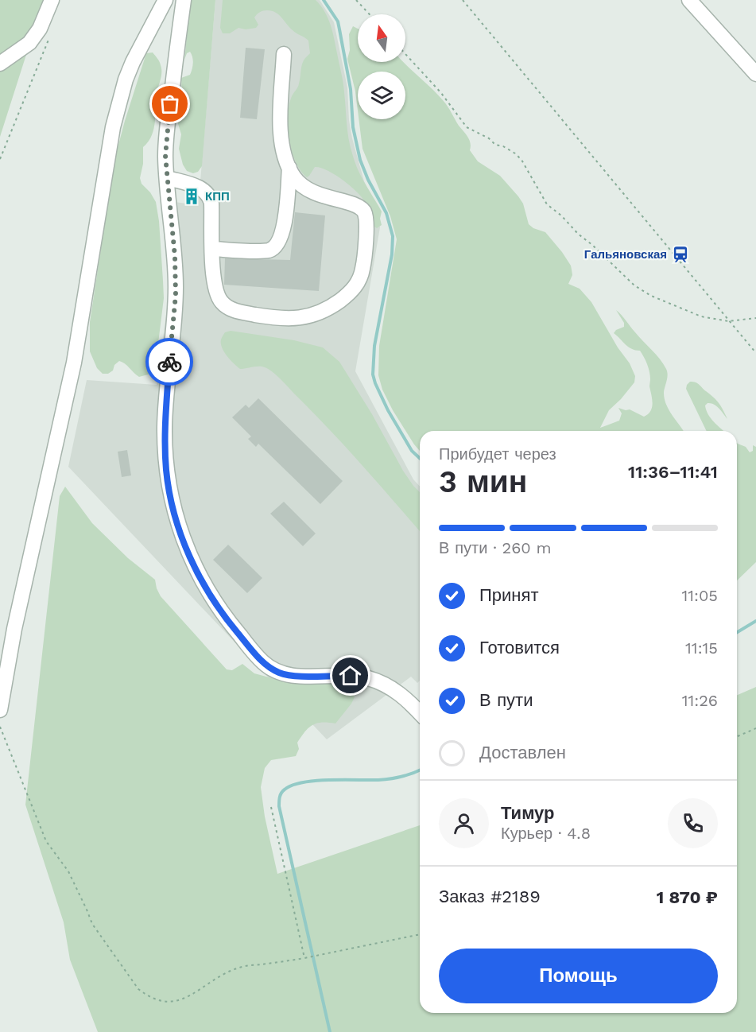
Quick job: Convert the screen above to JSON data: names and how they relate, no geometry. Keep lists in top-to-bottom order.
{
  "places": {
    "building": ["КПП"],
    "station": ["Гальяновская"]
  },
  "north": "top",
  "page": {
    "heading": ["3 мин", "Прибудет через", "11:36–11:41"],
    "panel": [
      "Тимур",
      "Курьер · 4.8",
      "Заказ #2189",
      "1 870 ₽"
    ],
    "bar": "В пути · 260 m",
    "list": [
      ["Принят", "11:05"],
      ["Готовится", "11:15"],
      ["В пути", "11:26"],
      "Доставлен"
    ],
    "buttons": "Помощь"
  }
}
